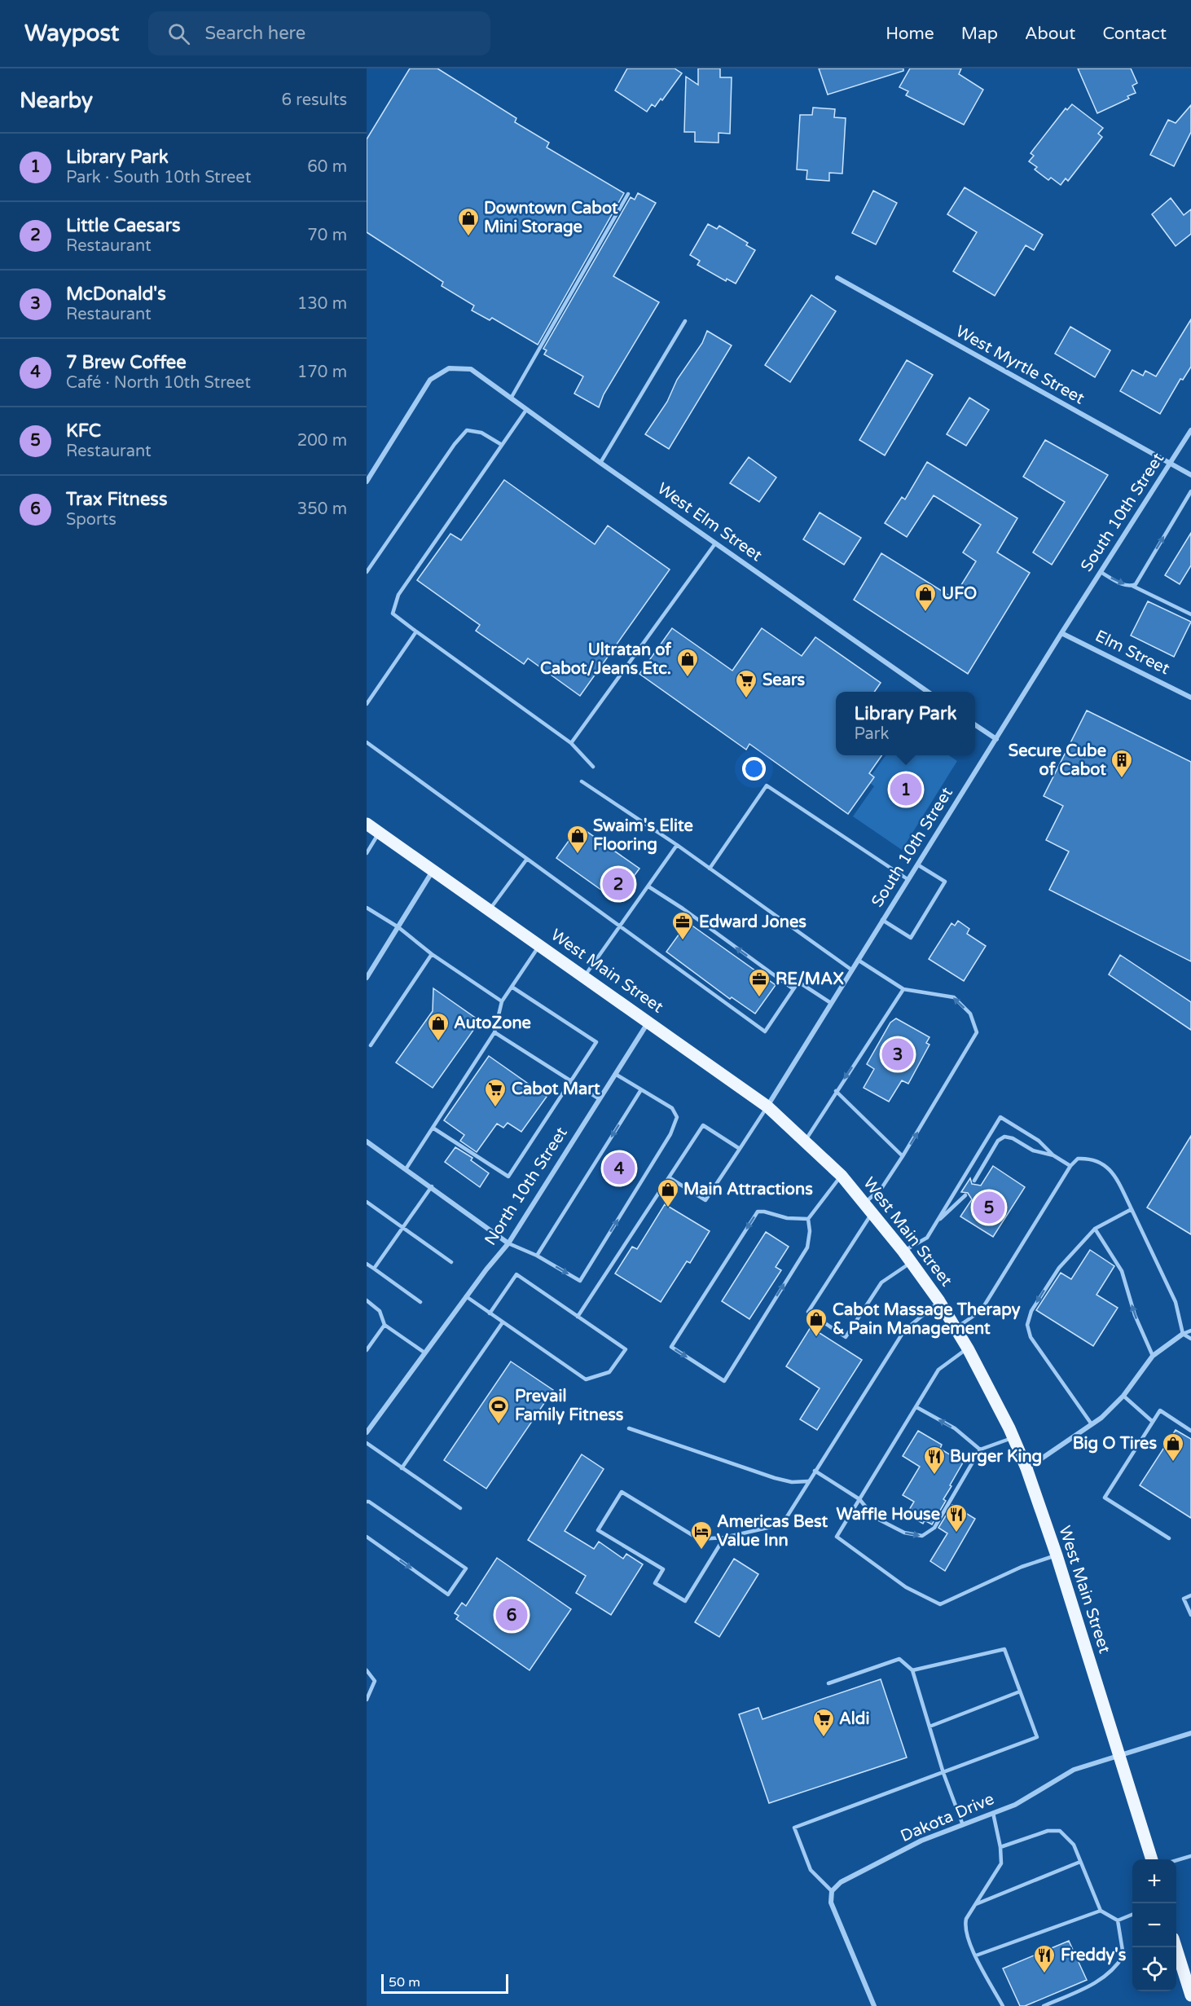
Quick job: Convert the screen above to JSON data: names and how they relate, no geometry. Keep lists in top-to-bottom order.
{
  "streets": {
    "main road": ["West Main Street"],
    "street": [
      "West Myrtle Street",
      "South 10th Street",
      "West Elm Street",
      "Elm Street",
      "North 10th Street",
      "Dakota Drive"
    ]
  },
  "crossings": [
    ["West Myrtle Street", "South 10th Street"],
    ["South 10th Street", "Elm Street"],
    ["South 10th Street", "West Main Street"],
    ["West Main Street", "North 10th Street"],
    ["West Main Street", "Dakota Drive"]
  ],
  "places": {
    "shop": [
      "Downtown Cabot Mini Storage",
      "UFO",
      "Ultratan of Cabot/Jeans Etc.",
      "Swaim's Elite Flooring",
      "AutoZone",
      "Main Attractions",
      "Cabot Massage Therapy & Pain Management",
      "Big O Tires"
    ],
    "supermarket": ["Sears", "Cabot Mart", "Aldi"],
    "building": ["Secure Cube of Cabot"],
    "office": ["Edward Jones", "RE/MAX"],
    "sports": ["Prevail Family Fitness"],
    "restaurant": ["Burger King", "Waffle House", "Freddy's"],
    "hotel": ["Americas Best Value Inn"]
  },
  "scale_bar": "50 m",
  "page": {
    "header": "Waypost",
    "search": "Search here",
    "nav": [
      "Home",
      "Map",
      "About",
      "Contact"
    ],
    "heading": ["Nearby", "6 results"],
    "list": [
      {
        "mark": "1",
        "name": "Library Park",
        "note": "Park · South 10th Street",
        "value": "60 m"
      },
      {
        "mark": "2",
        "name": "Little Caesars",
        "note": "Restaurant",
        "value": "70 m"
      },
      {
        "mark": "3",
        "name": "McDonald's",
        "note": "Restaurant",
        "value": "130 m"
      },
      {
        "mark": "4",
        "name": "7 Brew Coffee",
        "note": "Café · North 10th Street",
        "value": "170 m"
      },
      {
        "mark": "5",
        "name": "KFC",
        "note": "Restaurant",
        "value": "200 m"
      },
      {
        "mark": "6",
        "name": "Trax Fitness",
        "note": "Sports",
        "value": "350 m"
      }
    ],
    "popup": ["Library Park", "Park"],
    "pins": [
      "1",
      "2",
      "3",
      "4",
      "5",
      "6"
    ],
    "map_buttons": ["+", "−"],
    "scale": "50 m"
  }
}
